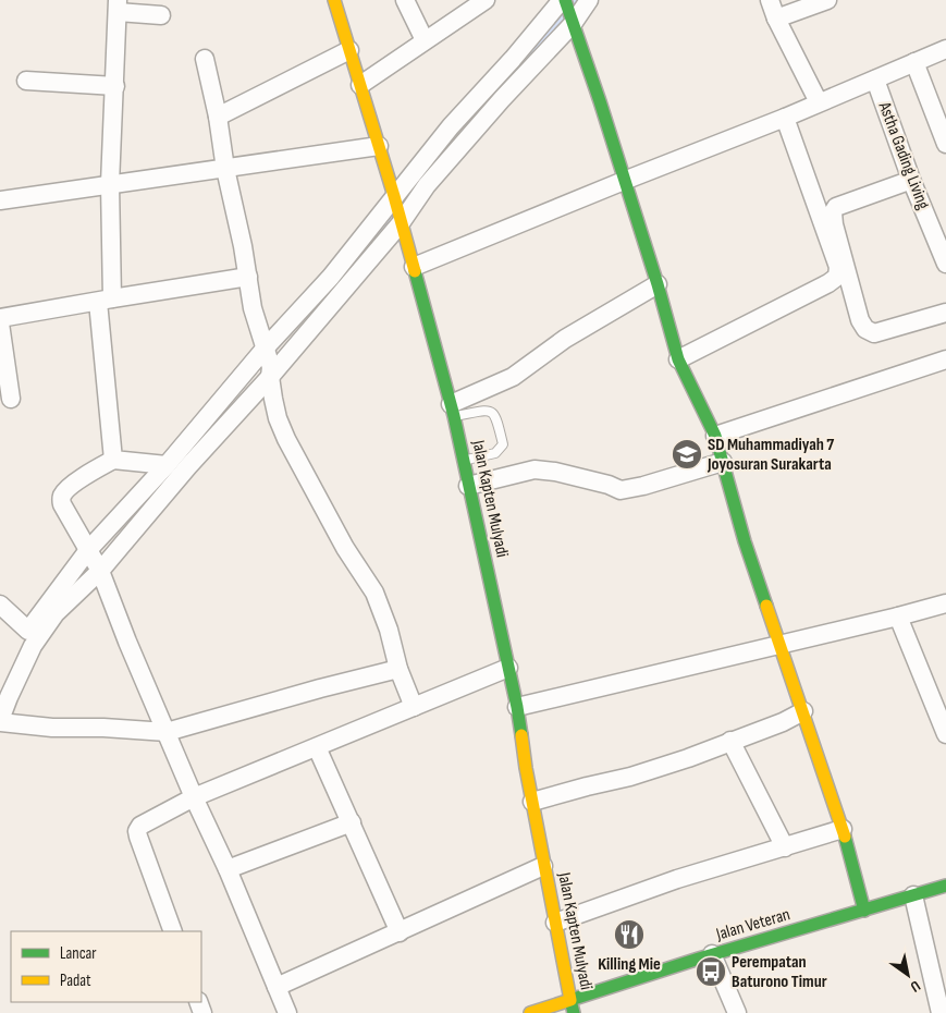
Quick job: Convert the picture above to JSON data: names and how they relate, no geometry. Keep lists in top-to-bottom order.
{
  "streets": {
    "main road": ["Jalan Kapten Mulyadi", "Jalan Veteran"],
    "street": ["Astha Gading Living"]
  },
  "crossings": [
    ["Jalan Kapten Mulyadi", "Jalan Veteran"]
  ],
  "places": {
    "school or university": ["SD Muhammadiyah 7 Joyosuran Surakarta"],
    "restaurant": ["Killing Mie"],
    "bus stop": ["Perempatan Baturono Timur"]
  },
  "legend": ["Lancar", "Padat"],
  "north": "bottom right"
}
